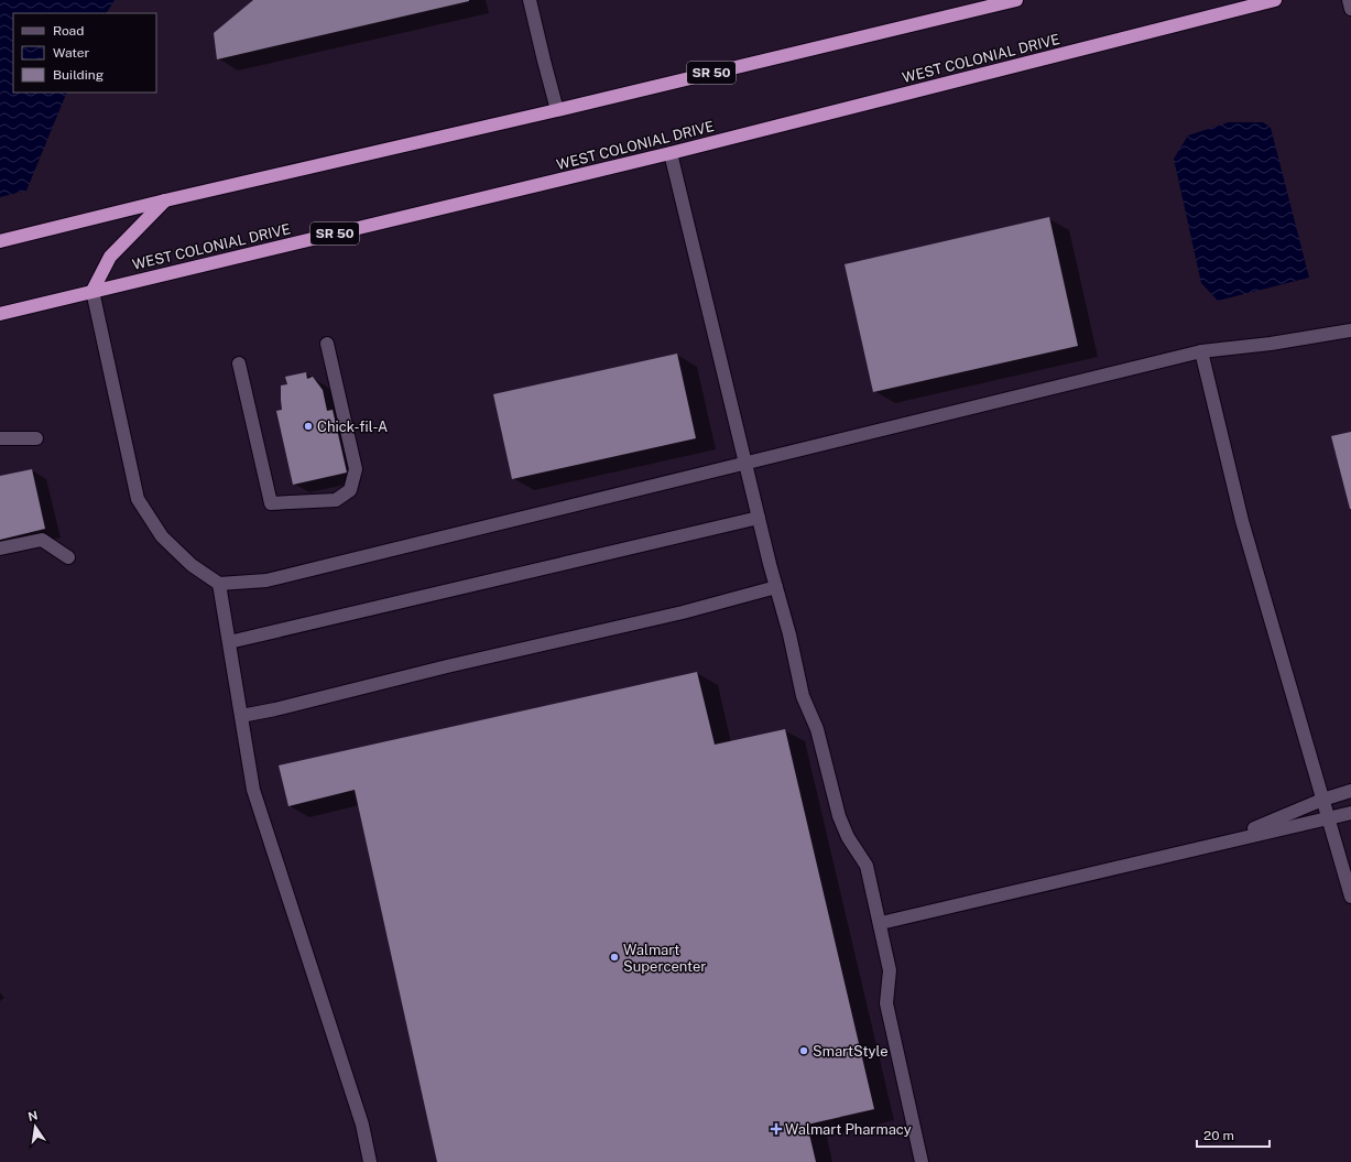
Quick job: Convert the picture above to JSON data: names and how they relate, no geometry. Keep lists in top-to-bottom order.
{
  "streets": {
    "highway": ["WEST COLONIAL DRIVE", "SR 50"]
  },
  "places": {
    "other": ["Chick-fil-A", "Walmart Supercenter", "SmartStyle"],
    "health": ["Walmart Pharmacy"]
  },
  "legend": ["Road", "Water", "Building"],
  "scale_bar": "20 m",
  "north": "top"
}
